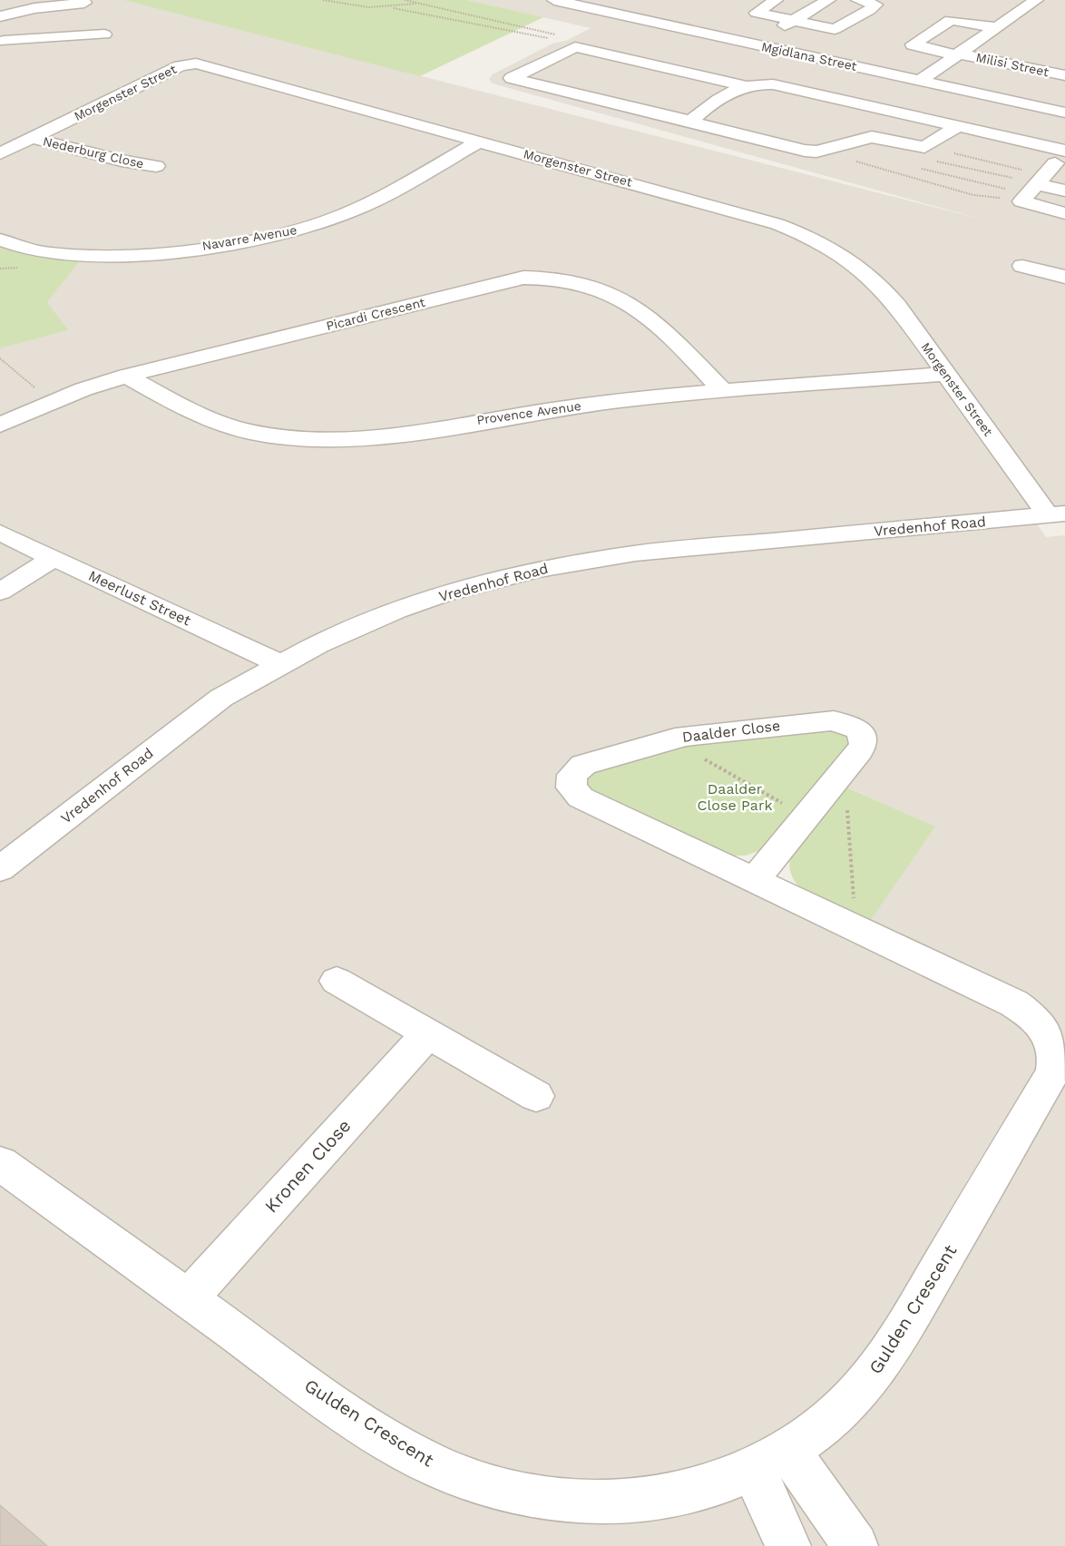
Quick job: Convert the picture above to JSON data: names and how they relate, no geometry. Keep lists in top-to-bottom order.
{
  "streets": {
    "street": [
      "Mgidlana Street",
      "Milisi Street",
      "Morgenster Street",
      "Nederburg Close",
      "Navarre Avenue",
      "Picardi Crescent",
      "Provence Avenue",
      "Vredenhof Road",
      "Meerlust Street",
      "Daalder Close",
      "Kronen Close",
      "Gulden Crescent"
    ]
  },
  "crossings": [
    ["Morgenster Street", "Nederburg Close"],
    ["Morgenster Street", "Navarre Avenue"],
    ["Morgenster Street", "Provence Avenue"],
    ["Morgenster Street", "Vredenhof Road"],
    ["Picardi Crescent", "Provence Avenue"],
    ["Vredenhof Road", "Meerlust Street"],
    ["Daalder Close", "Gulden Crescent"],
    ["Kronen Close", "Gulden Crescent"]
  ],
  "parks": ["Daalder Close Park"]
}
